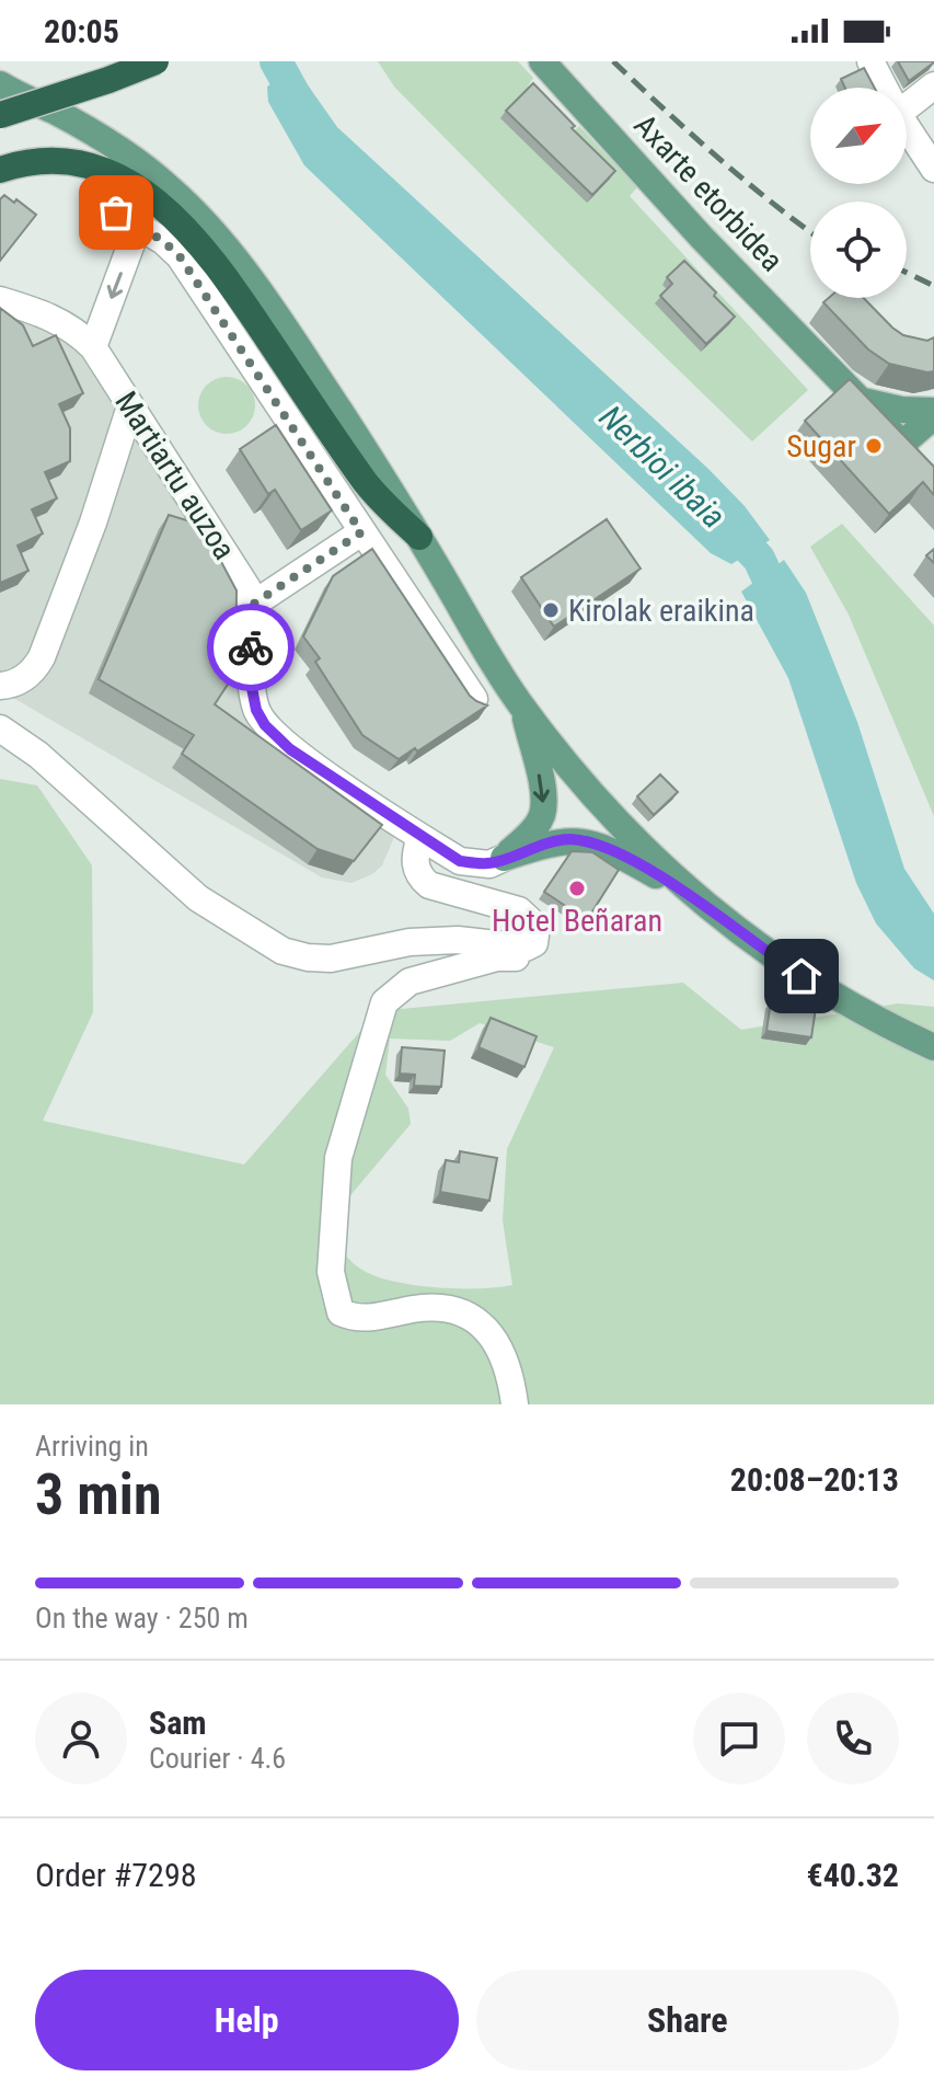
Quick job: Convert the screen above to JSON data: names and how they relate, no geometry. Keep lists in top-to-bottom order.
{
  "streets": {
    "main road": ["Axarte etorbidea"],
    "street": ["Martiartu auzoa"]
  },
  "water": ["Nerbioi ibaia"],
  "places": ["Sugar", "Kirolak eraikina", "Hotel Beñaran"],
  "north": "top right",
  "page": {
    "status": "20:05",
    "heading": ["3 min", "Arriving in", "20:08–20:13"],
    "panel": [
      "Sam",
      "Courier · 4.6",
      "Order #7298",
      "€40.32"
    ],
    "bar": "On the way · 250 m",
    "buttons": ["Help", "Share"]
  }
}
